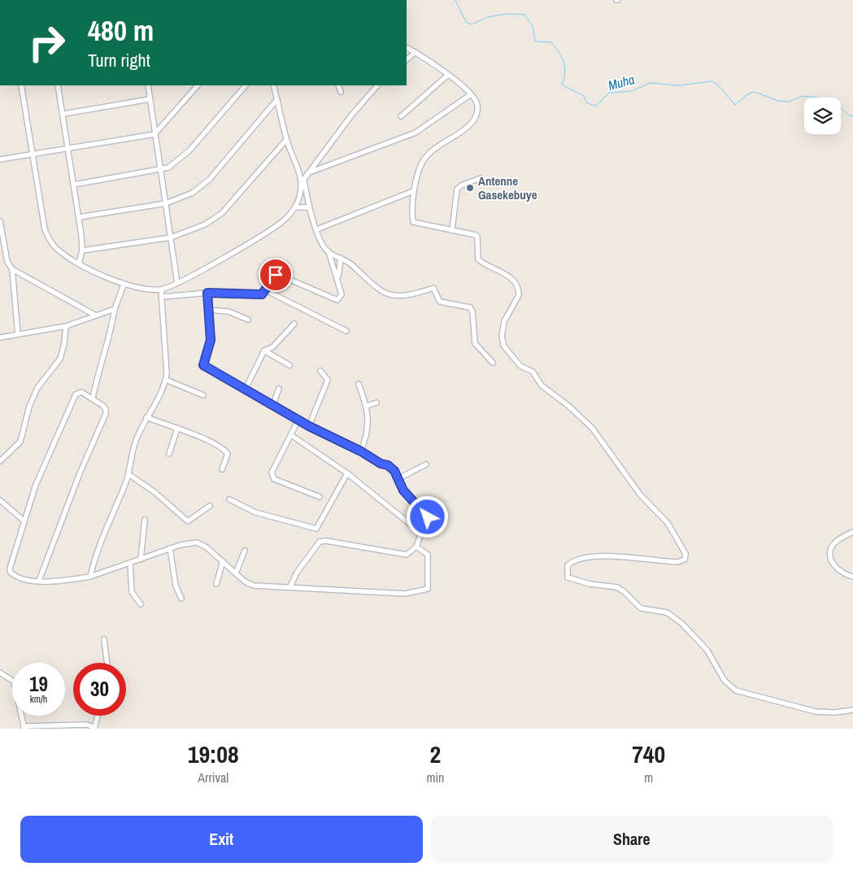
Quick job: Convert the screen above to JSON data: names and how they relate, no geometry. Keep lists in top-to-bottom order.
{
  "water": ["Muha"],
  "places": ["Antenne Gasekebuye"],
  "page": {
    "turn": ["480 m", "Turn right"],
    "speed": "19 km/h",
    "limit": "30",
    "eta": [
      "19:08",
      "Arrival",
      "2",
      "min",
      "740",
      "m"
    ],
    "buttons": ["Exit", "Share"]
  }
}
